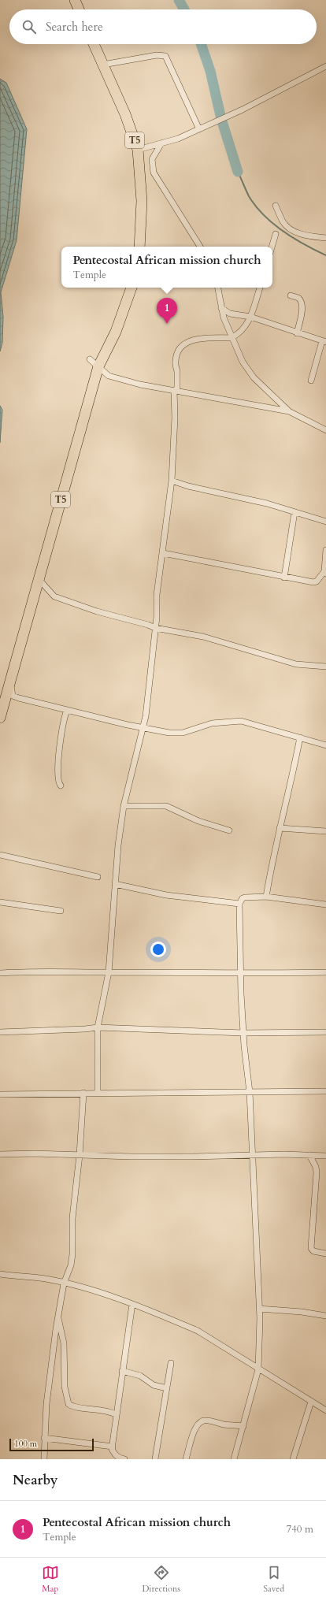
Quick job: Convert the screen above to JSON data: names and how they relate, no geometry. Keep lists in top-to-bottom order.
{
  "streets": {
    "highway": ["T5"]
  },
  "scale_bar": "100 m",
  "page": {
    "search": "Search here",
    "popup": ["Pentecostal African mission church", "Temple"],
    "pins": "1",
    "scale": "100 m",
    "heading": "Nearby",
    "list": [
      {
        "mark": "1",
        "name": "Pentecostal African mission church",
        "note": "Temple",
        "value": "740 m"
      }
    ],
    "nav": ["Map", "Directions", "Saved"]
  }
}
